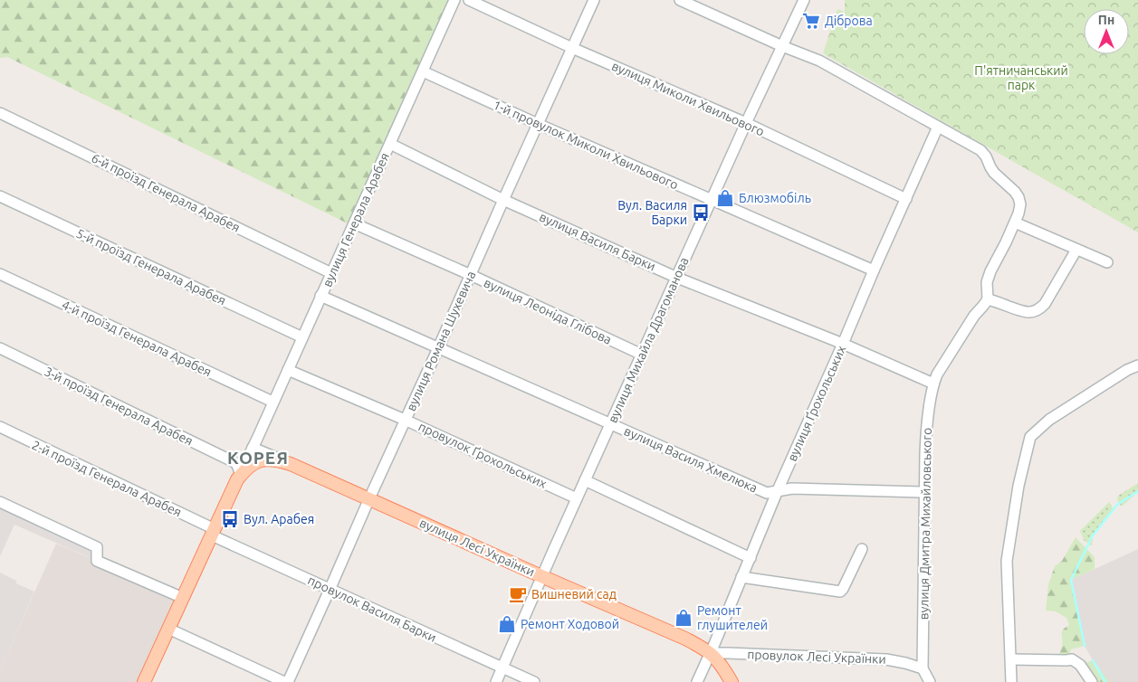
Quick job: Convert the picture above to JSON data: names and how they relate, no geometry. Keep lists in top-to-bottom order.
{
  "streets": {
    "main road": ["вулиця Лесі Українки"],
    "street": [
      "вулиця Миколи Хвильового",
      "1-й провулок Миколи Хвильового",
      "6-й проїзд Генерала Арабея",
      "вулиця Генерала Арабея",
      "вулиця Василя Барки",
      "5-й проїзд Генерала Арабея",
      "вулиця Леоніда Глібова",
      "4-й проїзд Генерала Арабея",
      "вулиця Михайла Драгоманова",
      "вулиця Романа Шухевича",
      "вулиця Ґрохольських",
      "3-й проїзд Генерала Арабея",
      "провулок Ґрохольських",
      "вулиця Василя Хмелюка",
      "2-й проїзд Генерала Арабея",
      "вулиця Дмитра Михайловського",
      "провулок Василя Барки",
      "провулок Лесі Українки"
    ]
  },
  "crossings": [
    ["вулиця Миколи Хвильового", "вулиця Михайла Драгоманова"],
    ["вулиця Миколи Хвильового", "вулиця Романа Шухевича"],
    ["вулиця Миколи Хвильового", "вулиця Ґрохольських"],
    ["1-й провулок Миколи Хвильового", "вулиця Генерала Арабея"],
    ["1-й провулок Миколи Хвильового", "вулиця Михайла Драгоманова"],
    ["1-й провулок Миколи Хвильового", "вулиця Романа Шухевича"],
    ["1-й провулок Миколи Хвильового", "вулиця Ґрохольських"],
    ["6-й проїзд Генерала Арабея", "вулиця Генерала Арабея"],
    ["вулиця Генерала Арабея", "вулиця Василя Барки"],
    ["вулиця Генерала Арабея", "5-й проїзд Генерала Арабея"],
    ["вулиця Генерала Арабея", "вулиця Леоніда Глібова"],
    ["вулиця Генерала Арабея", "4-й проїзд Генерала Арабея"],
    ["вулиця Генерала Арабея", "3-й проїзд Генерала Арабея"],
    ["вулиця Генерала Арабея", "провулок Ґрохольських"],
    ["вулиця Генерала Арабея", "вулиця Василя Хмелюка"],
    ["вулиця Генерала Арабея", "вулиця Лесі Українки"],
    ["вулиця Василя Барки", "вулиця Михайла Драгоманова"],
    ["вулиця Василя Барки", "вулиця Романа Шухевича"],
    ["вулиця Василя Барки", "вулиця Ґрохольських"],
    ["вулиця Василя Барки", "вулиця Дмитра Михайловського"],
    ["вулиця Леоніда Глібова", "вулиця Михайла Драгоманова"],
    ["вулиця Леоніда Глібова", "вулиця Романа Шухевича"],
    ["вулиця Михайла Драгоманова", "провулок Ґрохольських"],
    ["вулиця Михайла Драгоманова", "вулиця Василя Хмелюка"],
    ["вулиця Михайла Драгоманова", "вулиця Лесі Українки"],
    ["вулиця Михайла Драгоманова", "провулок Василя Барки"],
    ["вулиця Романа Шухевича", "провулок Ґрохольських"],
    ["вулиця Романа Шухевича", "вулиця Василя Хмелюка"],
    ["вулиця Романа Шухевича", "вулиця Лесі Українки"],
    ["вулиця Романа Шухевича", "провулок Василя Барки"],
    ["вулиця Ґрохольських", "вулиця Василя Хмелюка"],
    ["вулиця Ґрохольських", "вулиця Лесі Українки"],
    ["вулиця Ґрохольських", "провулок Лесі Українки"],
    ["3-й проїзд Генерала Арабея", "вулиця Лесі Українки"],
    ["вулиця Василя Хмелюка", "вулиця Дмитра Михайловського"],
    ["2-й проїзд Генерала Арабея", "провулок Василя Барки"],
    ["вулиця Дмитра Михайловського", "провулок Лесі Українки"],
    ["вулиця Лесі Українки", "провулок Лесі Українки"]
  ],
  "districts": ["КОРЕЯ"],
  "parks": ["П'ятничанський парк"],
  "places": {
    "supermarket": ["Діброва"],
    "shop": ["Блюзмобіль", "Ремонт глушителей", "Ремонт Ходовой"],
    "bus stop": ["Вул. Василя Барки", "Вул. Арабея"],
    "cafe": ["Вишневий сад"]
  },
  "north": "top"
}
